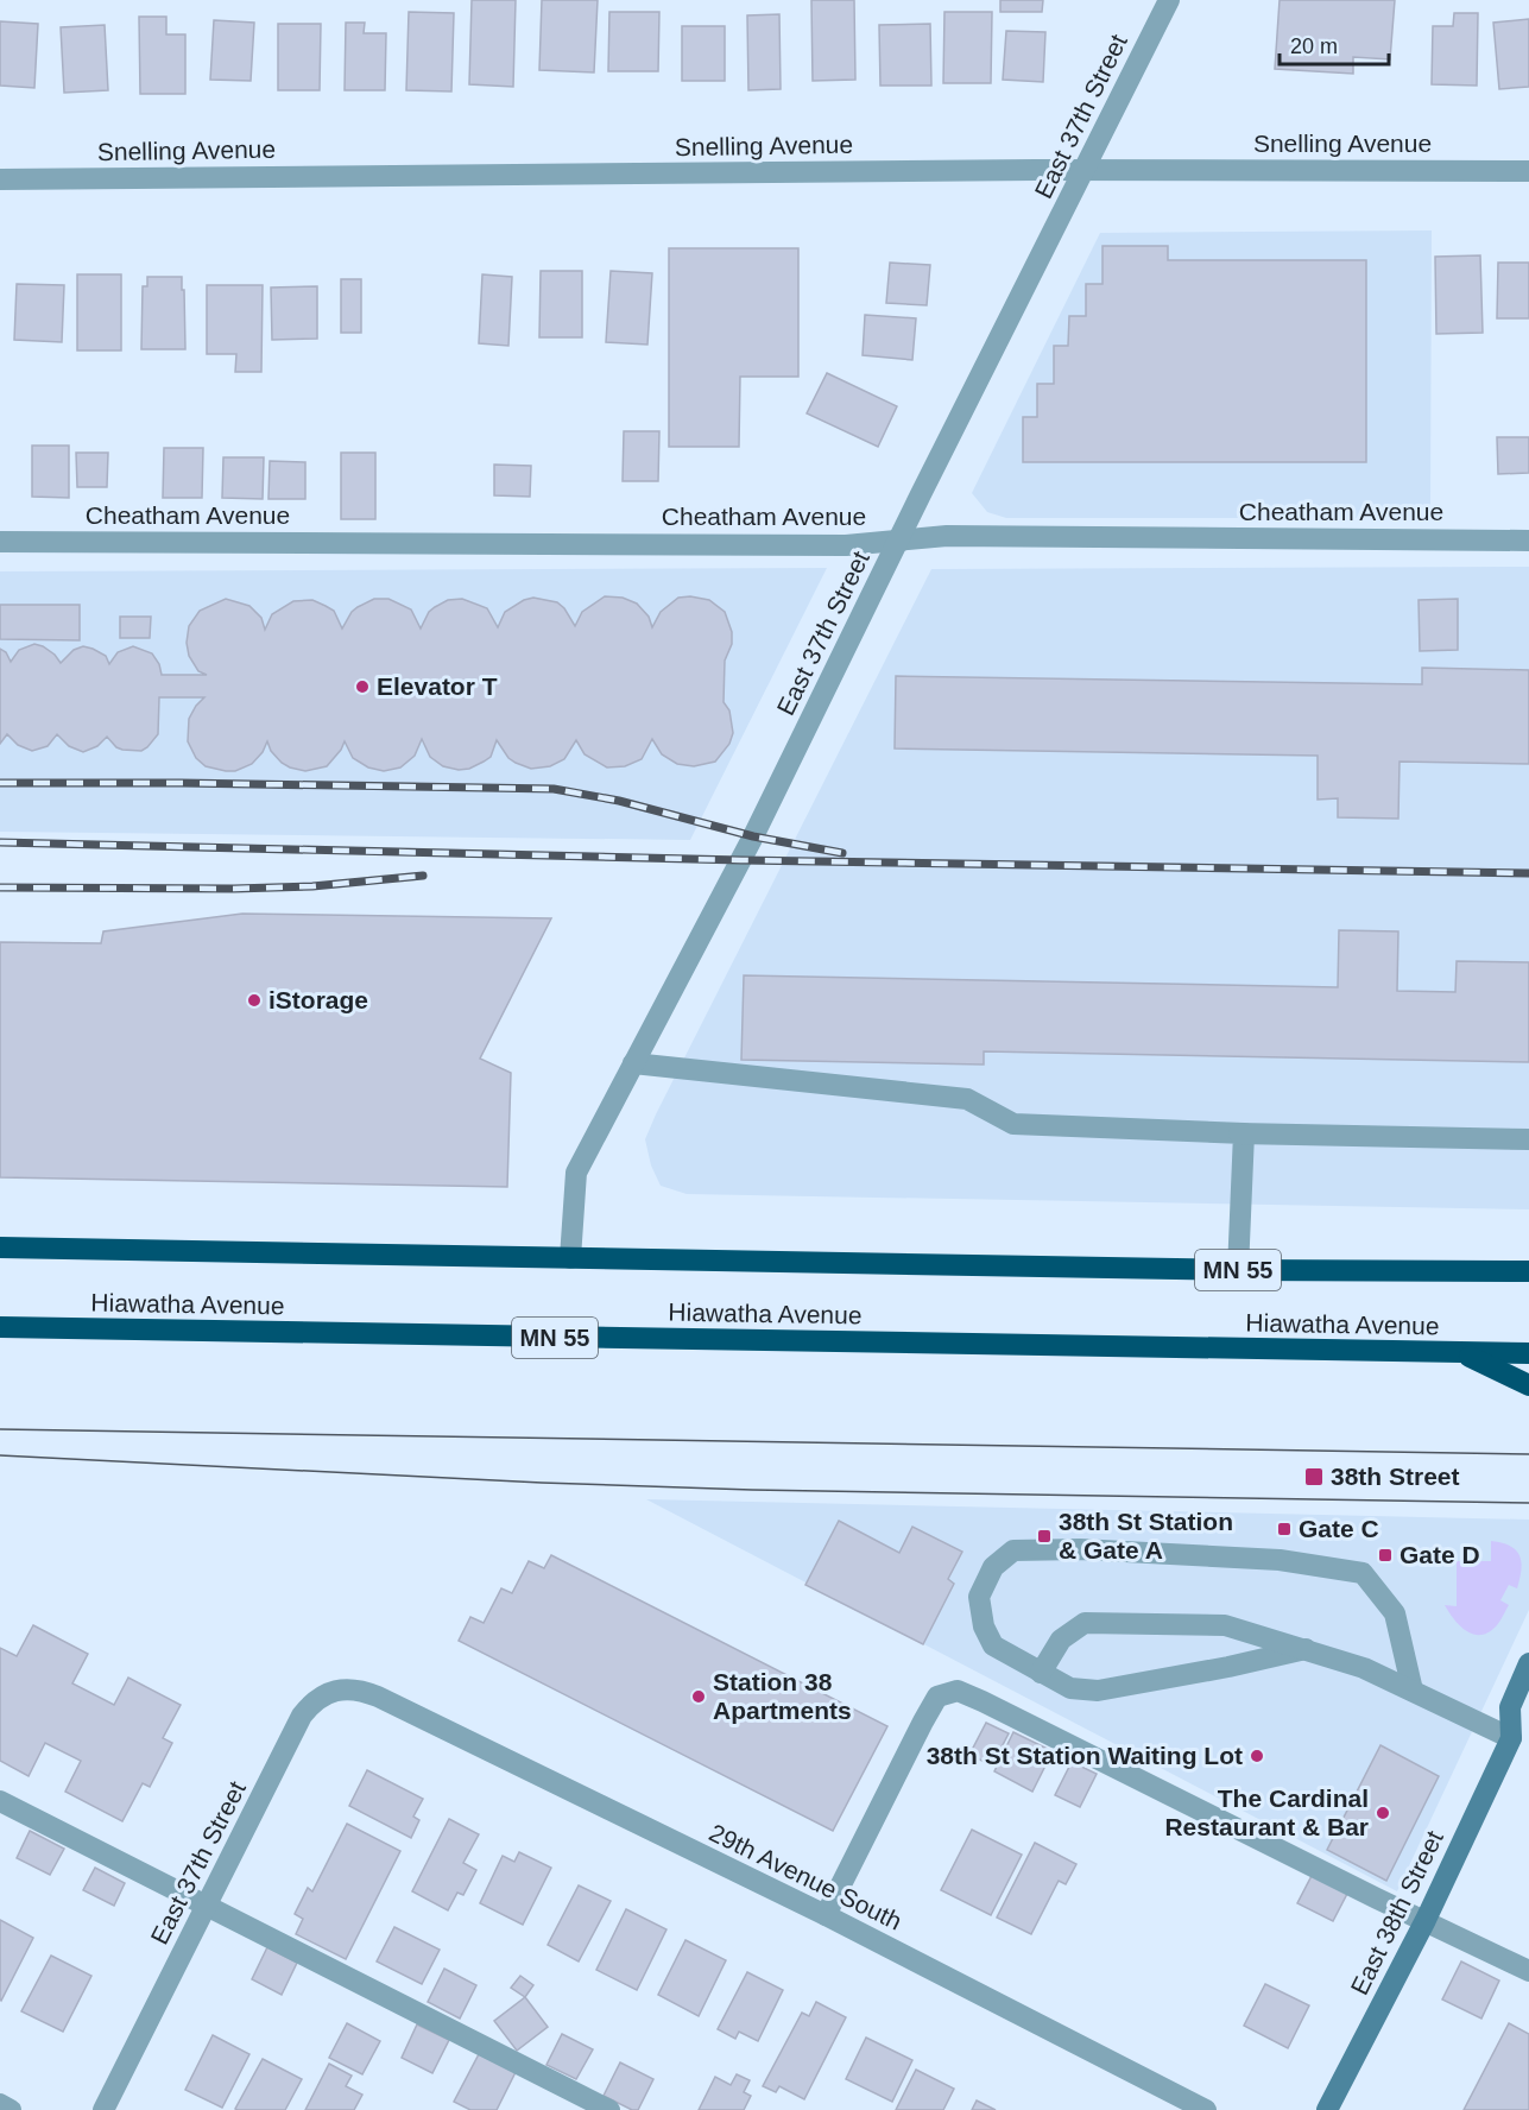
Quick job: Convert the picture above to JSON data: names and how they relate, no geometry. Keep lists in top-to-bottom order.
{
  "streets": {
    "highway": ["MN 55", "Hiawatha Avenue"],
    "street": [
      "East 37th Street",
      "Snelling Avenue",
      "Cheatham Avenue",
      "29th Avenue South",
      "East 38th Street"
    ]
  },
  "crossings": [
    ["East 37th Street", "Snelling Avenue"],
    ["East 37th Street", "Cheatham Avenue"],
    ["East 37th Street", "Hiawatha Avenue"],
    ["East 37th Street", "29th Avenue South"]
  ],
  "places": {
    "other": [
      "Elevator T",
      "iStorage",
      "Station 38 Apartments",
      "38th St Station Waiting Lot",
      "The Cardinal Restaurant & Bar"
    ],
    "transit": [
      "38th Street",
      "Gate C",
      "38th St Station & Gate A",
      "Gate D"
    ]
  },
  "scale_bar": "20 m"
}
